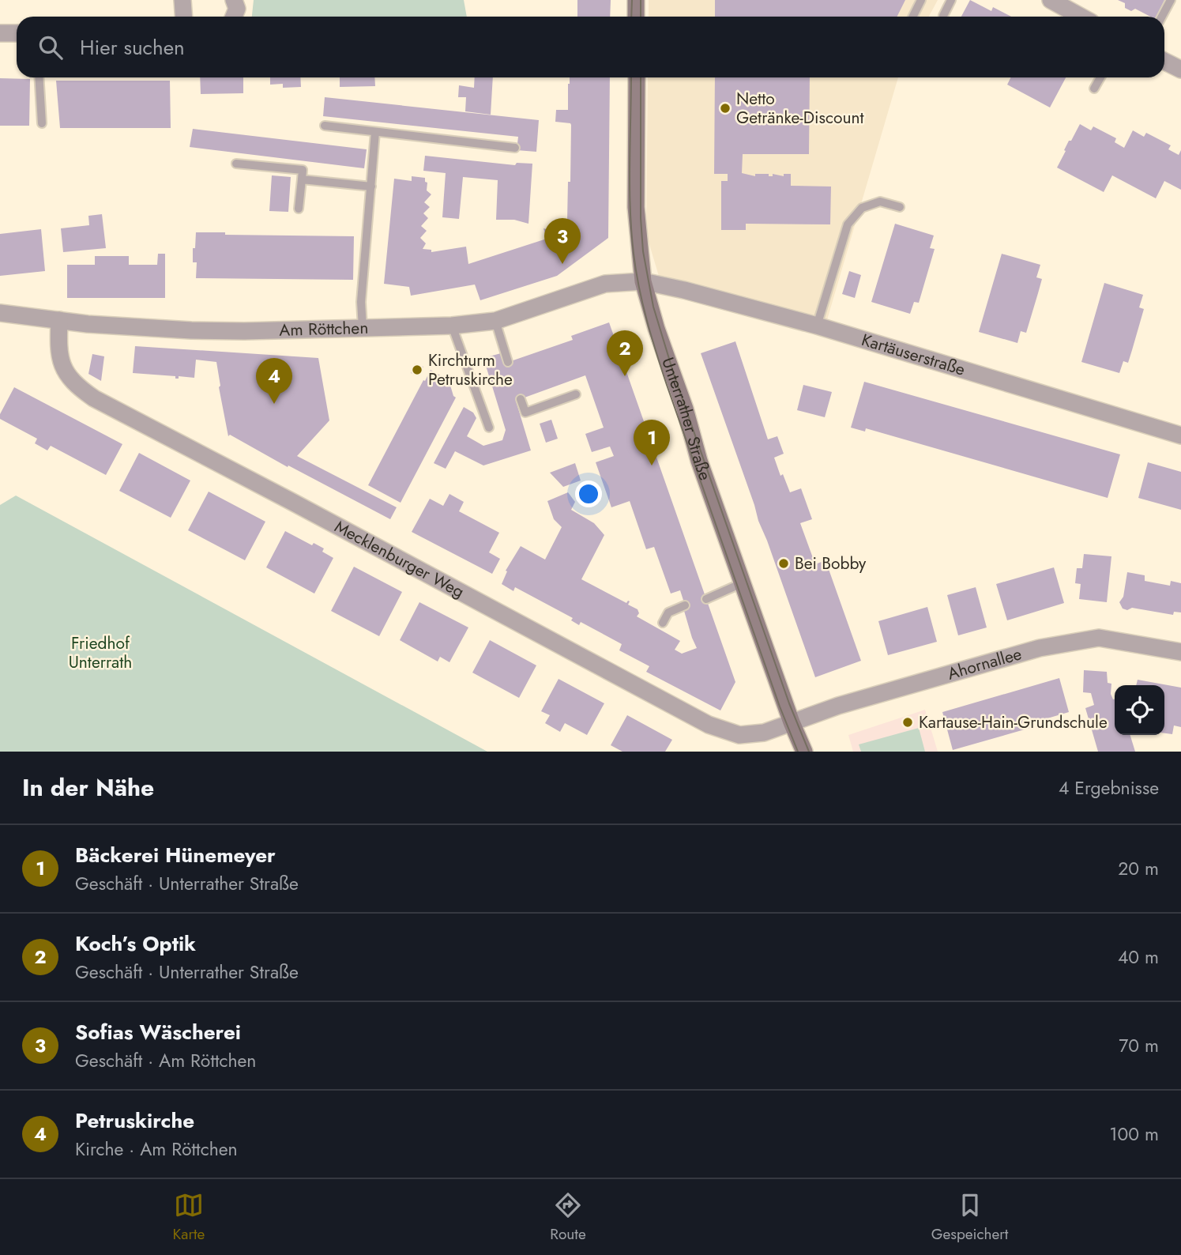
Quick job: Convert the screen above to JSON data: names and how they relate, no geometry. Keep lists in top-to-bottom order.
{
  "streets": {
    "main road": ["Unterrather Straße"],
    "street": [
      "Am Röttchen",
      "Kartäuserstraße",
      "Mecklenburger Weg",
      "Ahornallee"
    ]
  },
  "crossings": [
    ["Am Röttchen", "Kartäuserstraße"],
    ["Am Röttchen", "Unterrather Straße"],
    ["Am Röttchen", "Mecklenburger Weg"],
    ["Kartäuserstraße", "Unterrather Straße"],
    ["Unterrather Straße", "Mecklenburger Weg"],
    ["Unterrather Straße", "Ahornallee"],
    ["Mecklenburger Weg", "Ahornallee"]
  ],
  "parks": ["Friedhof Unterrath"],
  "places": [
    "Netto Getränke-Discount",
    "Kirchturm Petruskirche",
    "Bei Bobby",
    "Kartause-Hain-Grundschule"
  ],
  "page": {
    "search": "Hier suchen",
    "pins": [
      "3",
      "2",
      "4",
      "1"
    ],
    "heading": ["In der Nähe", "4 Ergebnisse"],
    "list": [
      {
        "mark": "1",
        "name": "Bäckerei Hünemeyer",
        "note": "Geschäft · Unterrather Straße",
        "value": "20 m"
      },
      {
        "mark": "2",
        "name": "Koch’s Optik",
        "note": "Geschäft · Unterrather Straße",
        "value": "40 m"
      },
      {
        "mark": "3",
        "name": "Sofias Wäscherei",
        "note": "Geschäft · Am Röttchen",
        "value": "70 m"
      },
      {
        "mark": "4",
        "name": "Petruskirche",
        "note": "Kirche · Am Röttchen",
        "value": "100 m"
      }
    ],
    "nav": ["Karte", "Route", "Gespeichert"]
  }
}
